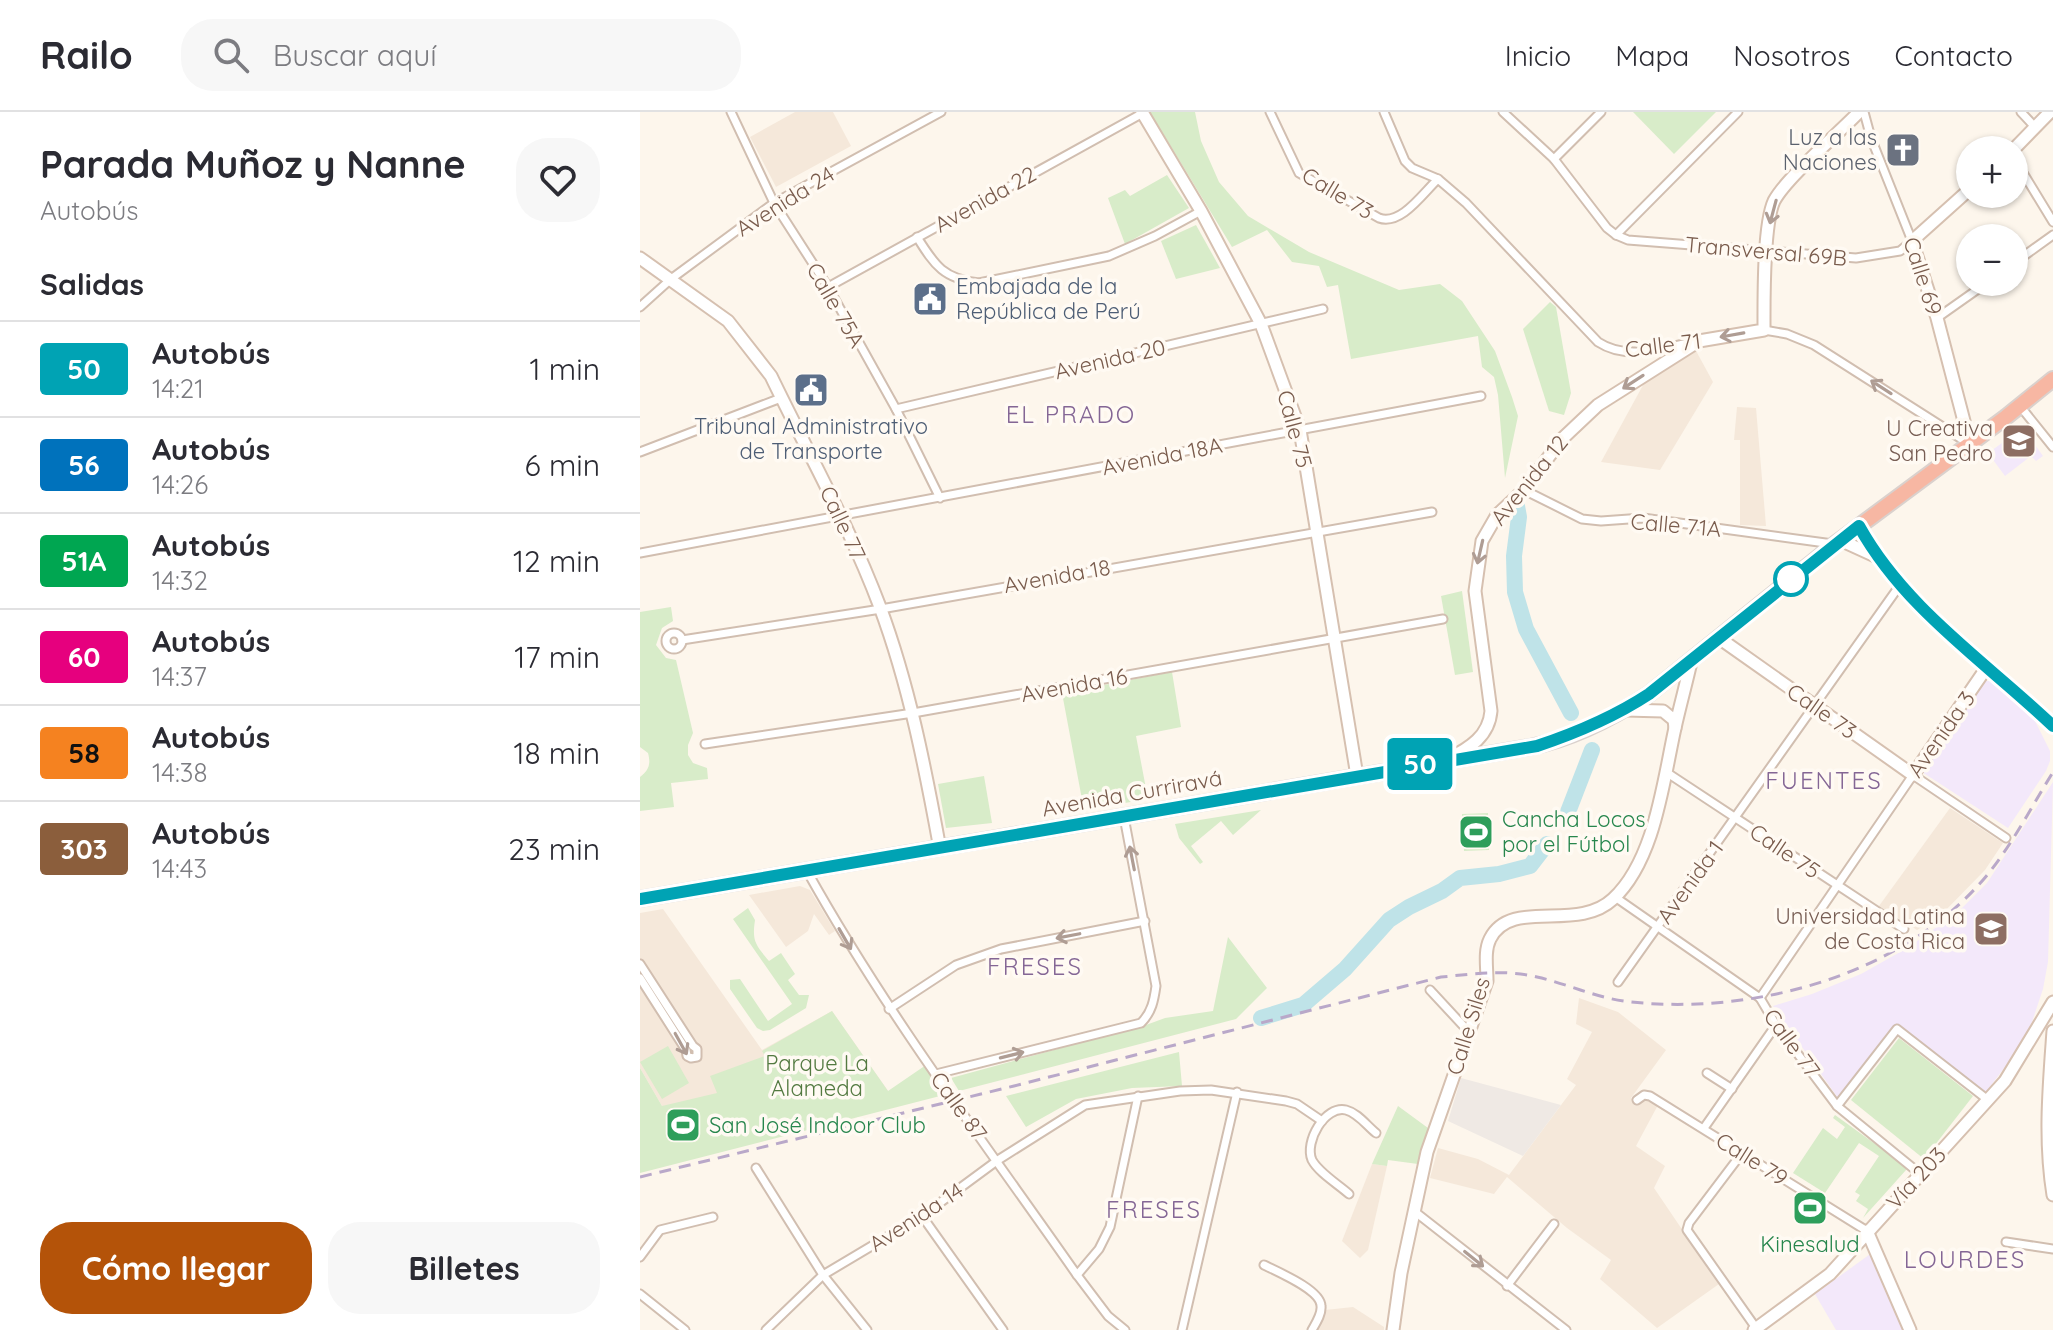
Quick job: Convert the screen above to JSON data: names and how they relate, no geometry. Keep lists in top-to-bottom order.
{
  "streets": {
    "highway": ["Avenida Curriravá"],
    "street": [
      "Calle 73",
      "Avenida 22",
      "Avenida 24",
      "Transversal 69B",
      "Calle 69",
      "Calle 75A",
      "Calle 71",
      "Avenida 20",
      "Calle 75",
      "Avenida 18A",
      "Avenida 12",
      "Calle 77",
      "Calle 71A",
      "Avenida 18",
      "Avenida 16",
      "Avenida 3",
      "Avenida 1",
      "Calle Siles",
      "Calle 87",
      "Calle 79",
      "Vía 203",
      "Avenida 14"
    ]
  },
  "crossings": [
    ["Calle 73", "Calle 71"],
    ["Calle 73", "Avenida 3"],
    ["Calle 73", "Avenida Curriravá"],
    ["Calle 73", "Avenida 1"],
    ["Avenida 22", "Calle 75A"],
    ["Avenida 22", "Calle 75"],
    ["Avenida 24", "Calle 75A"],
    ["Avenida 24", "Calle 77"],
    ["Transversal 69B", "Calle 69"],
    ["Calle 69", "Calle 71"],
    ["Calle 69", "Avenida Curriravá"],
    ["Calle 75A", "Avenida 20"],
    ["Calle 75A", "Avenida 18A"],
    ["Calle 71", "Avenida 12"],
    ["Calle 71", "Avenida Curriravá"],
    ["Avenida 20", "Calle 75"],
    ["Calle 75", "Avenida 18A"],
    ["Calle 75", "Avenida 18"],
    ["Calle 75", "Avenida 16"],
    ["Calle 75", "Avenida 3"],
    ["Calle 75", "Avenida Curriravá"],
    ["Calle 75", "Avenida 1"],
    ["Calle 75", "Calle Siles"],
    ["Avenida 18A", "Calle 77"],
    ["Avenida 12", "Calle 71A"],
    ["Avenida 12", "Avenida Curriravá"],
    ["Calle 77", "Avenida 18"],
    ["Calle 77", "Avenida 16"],
    ["Calle 77", "Avenida 3"],
    ["Calle 77", "Avenida Curriravá"],
    ["Calle 77", "Avenida 1"],
    ["Calle 77", "Calle Siles"],
    ["Calle 77", "Vía 203"],
    ["Calle 71A", "Avenida Curriravá"],
    ["Avenida Curriravá", "Calle Siles"],
    ["Avenida Curriravá", "Calle 87"],
    ["Calle 87", "Avenida 14"],
    ["Calle 79", "Vía 203"]
  ],
  "one_way": ["Calle 71", "Avenida 12"],
  "districts": [
    "EL PRADO",
    "FUENTES",
    "FRESES",
    "FRESES",
    "LOURDES"
  ],
  "parks": ["Parque La Alameda"],
  "places": {
    "church": ["Luz a las Naciones"],
    "public building": ["Embajada de la República de Perú", "Tribunal Administrativo de Transporte"],
    "school or university": ["U Creativa San Pedro", "Universidad Latina de Costa Rica"],
    "sports": ["Cancha Locos por el Fútbol", "San José Indoor Club", "Kinesalud"]
  },
  "lines": ["bus line 50"],
  "page": {
    "header": "Railo",
    "search": "Buscar aquí",
    "nav": [
      "Inicio",
      "Mapa",
      "Nosotros",
      "Contacto"
    ],
    "heading": [
      ["Parada Muñoz y Nanne", "Autobús"],
      "Salidas"
    ],
    "on_map": "50",
    "map_buttons": ["+", "−"],
    "list": [
      {
        "mark": "50",
        "name": "Autobús",
        "note": "14:21",
        "value": "1 min"
      },
      {
        "mark": "56",
        "name": "Autobús",
        "note": "14:26",
        "value": "6 min"
      },
      {
        "mark": "51A",
        "name": "Autobús",
        "note": "14:32",
        "value": "12 min"
      },
      {
        "mark": "60",
        "name": "Autobús",
        "note": "14:37",
        "value": "17 min"
      },
      {
        "mark": "58",
        "name": "Autobús",
        "note": "14:38",
        "value": "18 min"
      },
      {
        "mark": "303",
        "name": "Autobús",
        "note": "14:43",
        "value": "23 min"
      }
    ],
    "buttons": ["Cómo llegar", "Billetes"]
  }
}
